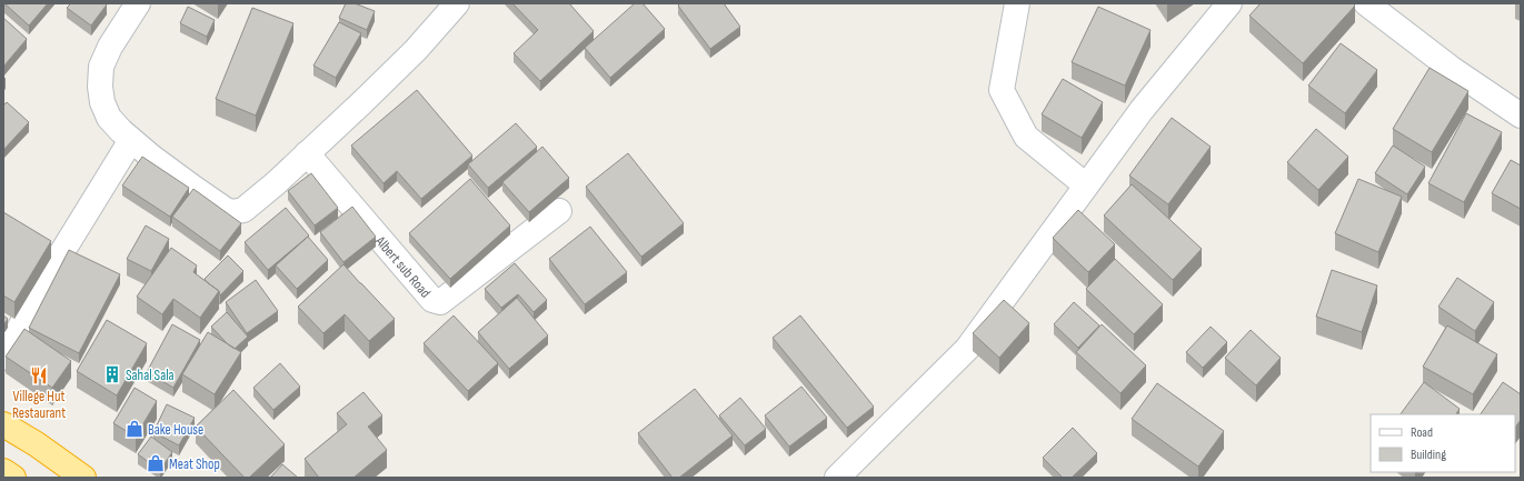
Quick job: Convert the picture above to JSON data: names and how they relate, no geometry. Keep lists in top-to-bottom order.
{
  "streets": {
    "street": ["Albert sub Road"]
  },
  "places": {
    "building": ["Sahal Sala"],
    "restaurant": ["Villege Hut Restaurant"],
    "shop": ["Bake House", "Meat Shop"]
  },
  "legend": ["Road", "Building"]
}
